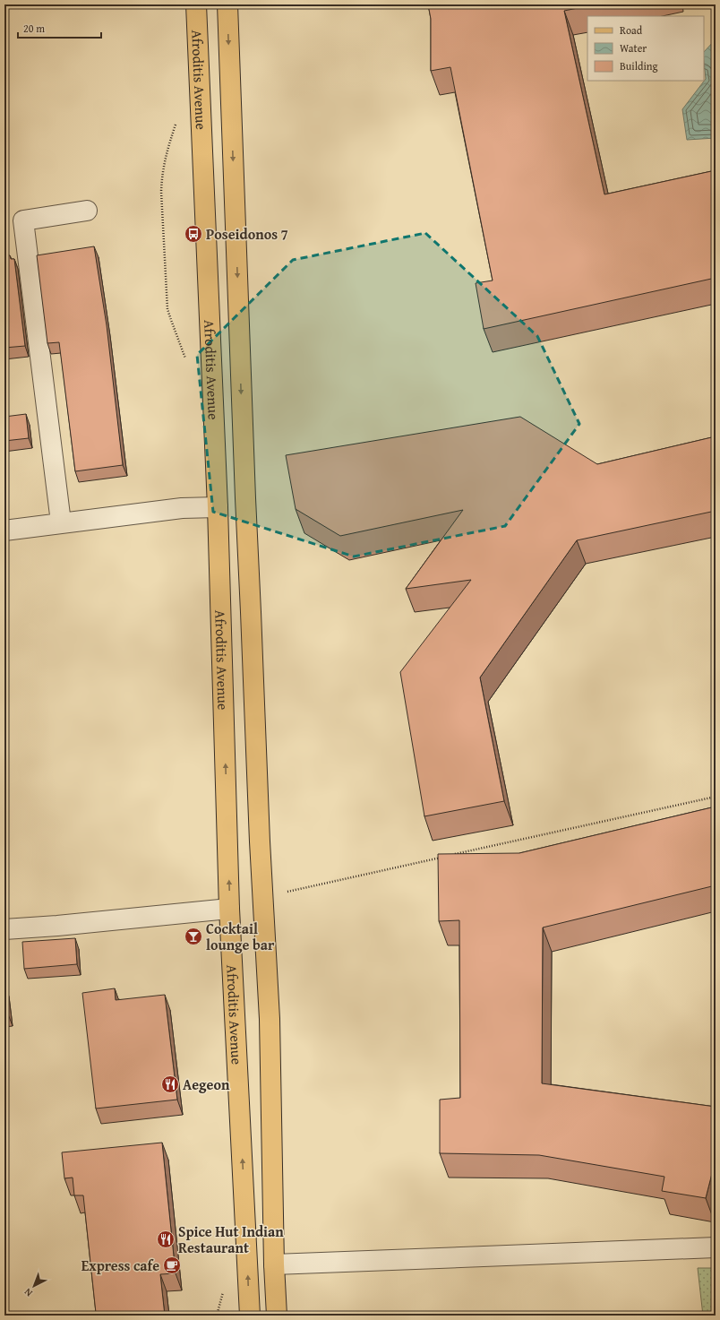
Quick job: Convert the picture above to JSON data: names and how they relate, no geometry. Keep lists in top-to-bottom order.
{
  "streets": {
    "main road": ["Afroditis Avenue"]
  },
  "places": {
    "bus stop": ["Poseidonos 7"],
    "bar": ["Cocktail lounge bar"],
    "restaurant": ["Aegeon", "Spice Hut Indian Restaurant"],
    "cafe": ["Express cafe"]
  },
  "legend": ["Road", "Water", "Building"],
  "scale_bar": "20 m",
  "north": "bottom left"
}
